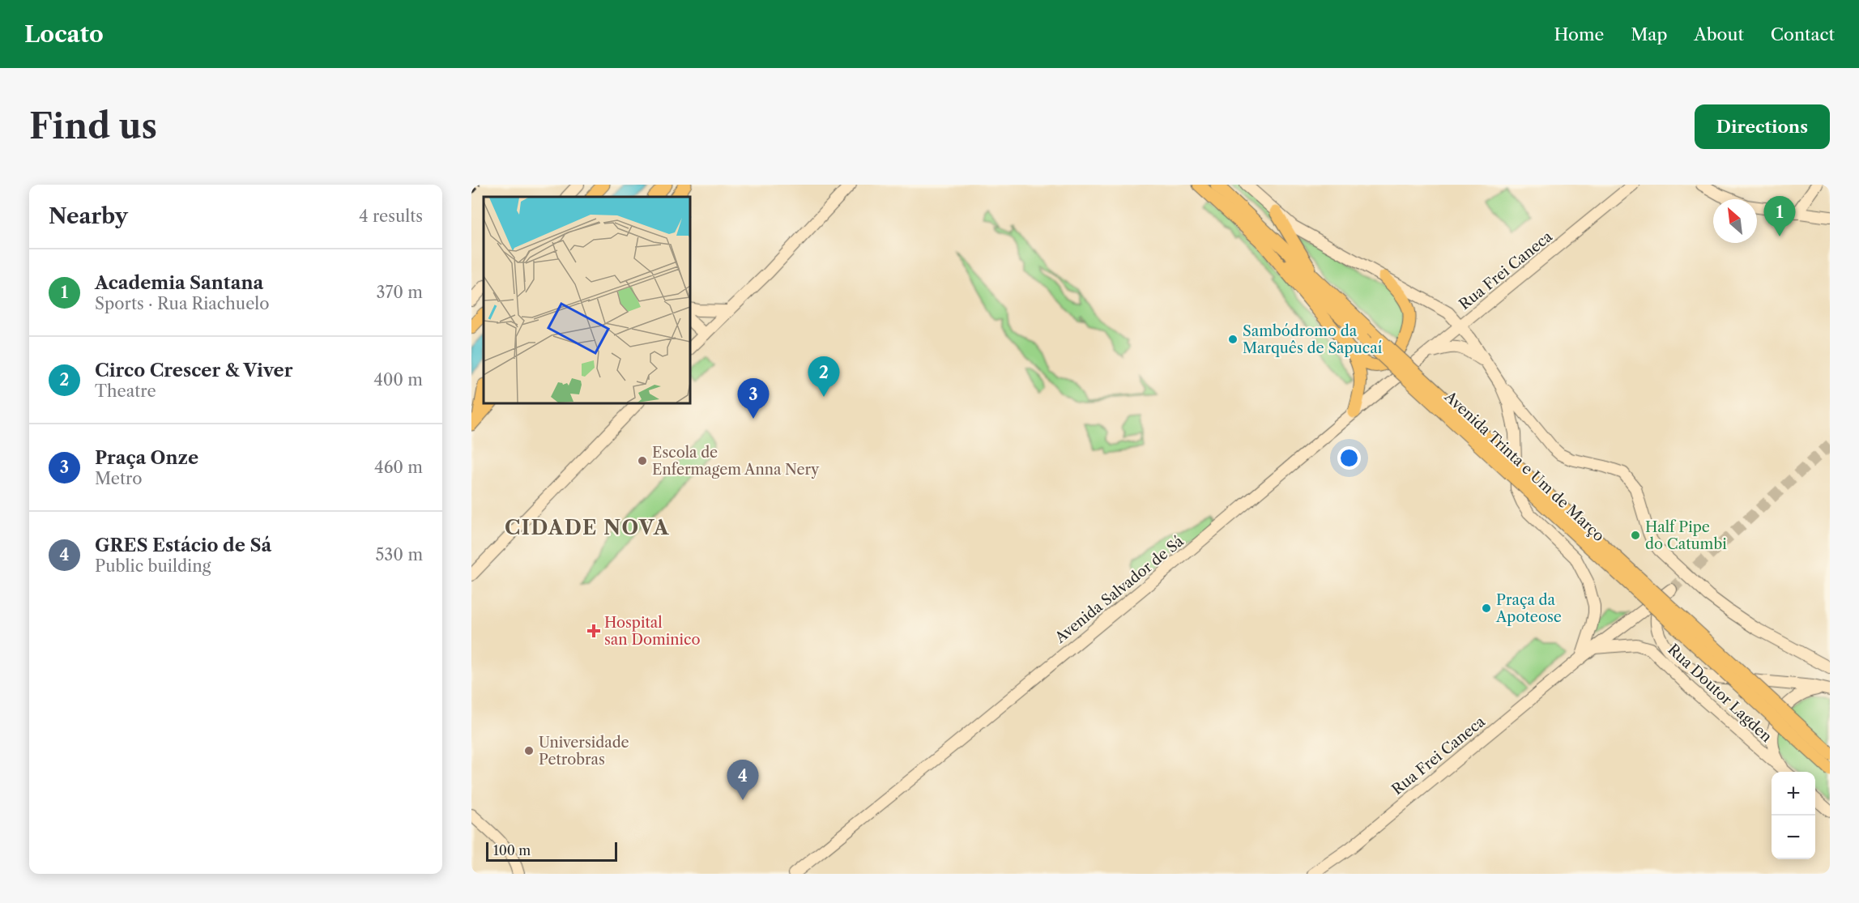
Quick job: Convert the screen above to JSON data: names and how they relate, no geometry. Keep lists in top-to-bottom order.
{
  "streets": {
    "main road": [
      "Rua Frei Caneca",
      "Avenida Trinta e Um de Março",
      "Avenida Salvador de Sá",
      "Rua Doutor Lagden"
    ]
  },
  "crossings": [
    ["Rua Frei Caneca", "Avenida Salvador de Sá"],
    ["Rua Frei Caneca", "Rua Doutor Lagden"]
  ],
  "districts": ["CIDADE NOVA"],
  "places": {
    "other": [
      "Sambódromo da Marquês de Sapucaí",
      "Escola de Enfermagem Anna Nery",
      "Half Pipe do Catumbi",
      "Praça da Apoteose",
      "Universidade Petrobras"
    ],
    "health": ["Hospital san Dominico"]
  },
  "scale_bar": "100 m",
  "north": "top left",
  "page": {
    "header": "Locato",
    "nav": [
      "Home",
      "Map",
      "About",
      "Contact"
    ],
    "buttons": "Directions",
    "title": "Find us",
    "heading": ["Nearby", "4 results"],
    "pins": [
      "1",
      "2",
      "3",
      "4"
    ],
    "list": [
      {
        "mark": "1",
        "name": "Academia Santana",
        "note": "Sports · Rua Riachuelo",
        "value": "370 m"
      },
      {
        "mark": "2",
        "name": "Circo Crescer & Viver",
        "note": "Theatre",
        "value": "400 m"
      },
      {
        "mark": "3",
        "name": "Praça Onze",
        "note": "Metro",
        "value": "460 m"
      },
      {
        "mark": "4",
        "name": "GRES Estácio de Sá",
        "note": "Public building",
        "value": "530 m"
      }
    ],
    "map_buttons": ["+", "−"],
    "scale": "100 m"
  }
}
